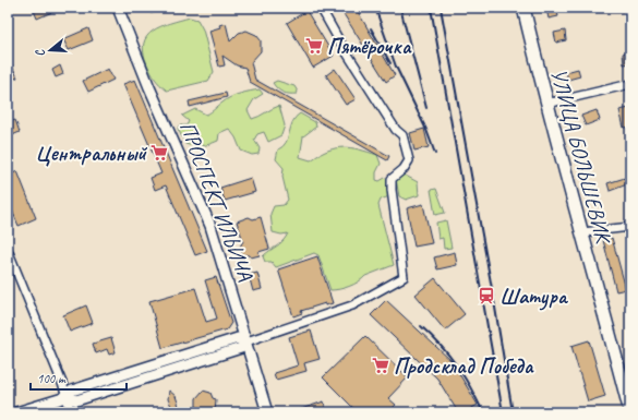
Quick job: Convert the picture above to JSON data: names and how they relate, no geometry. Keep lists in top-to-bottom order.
{
  "streets": {
    "main road": ["УЛИЦА БОЛЬШЕВИК"],
    "street": ["ПРОСПЕКТ ИЛЬИЧА"]
  },
  "places": {
    "supermarket": ["Пятёрочка", "Центральный", "Продсклад Победа"],
    "station": ["Шатура"]
  },
  "scale_bar": "100 m",
  "north": "left"
}
